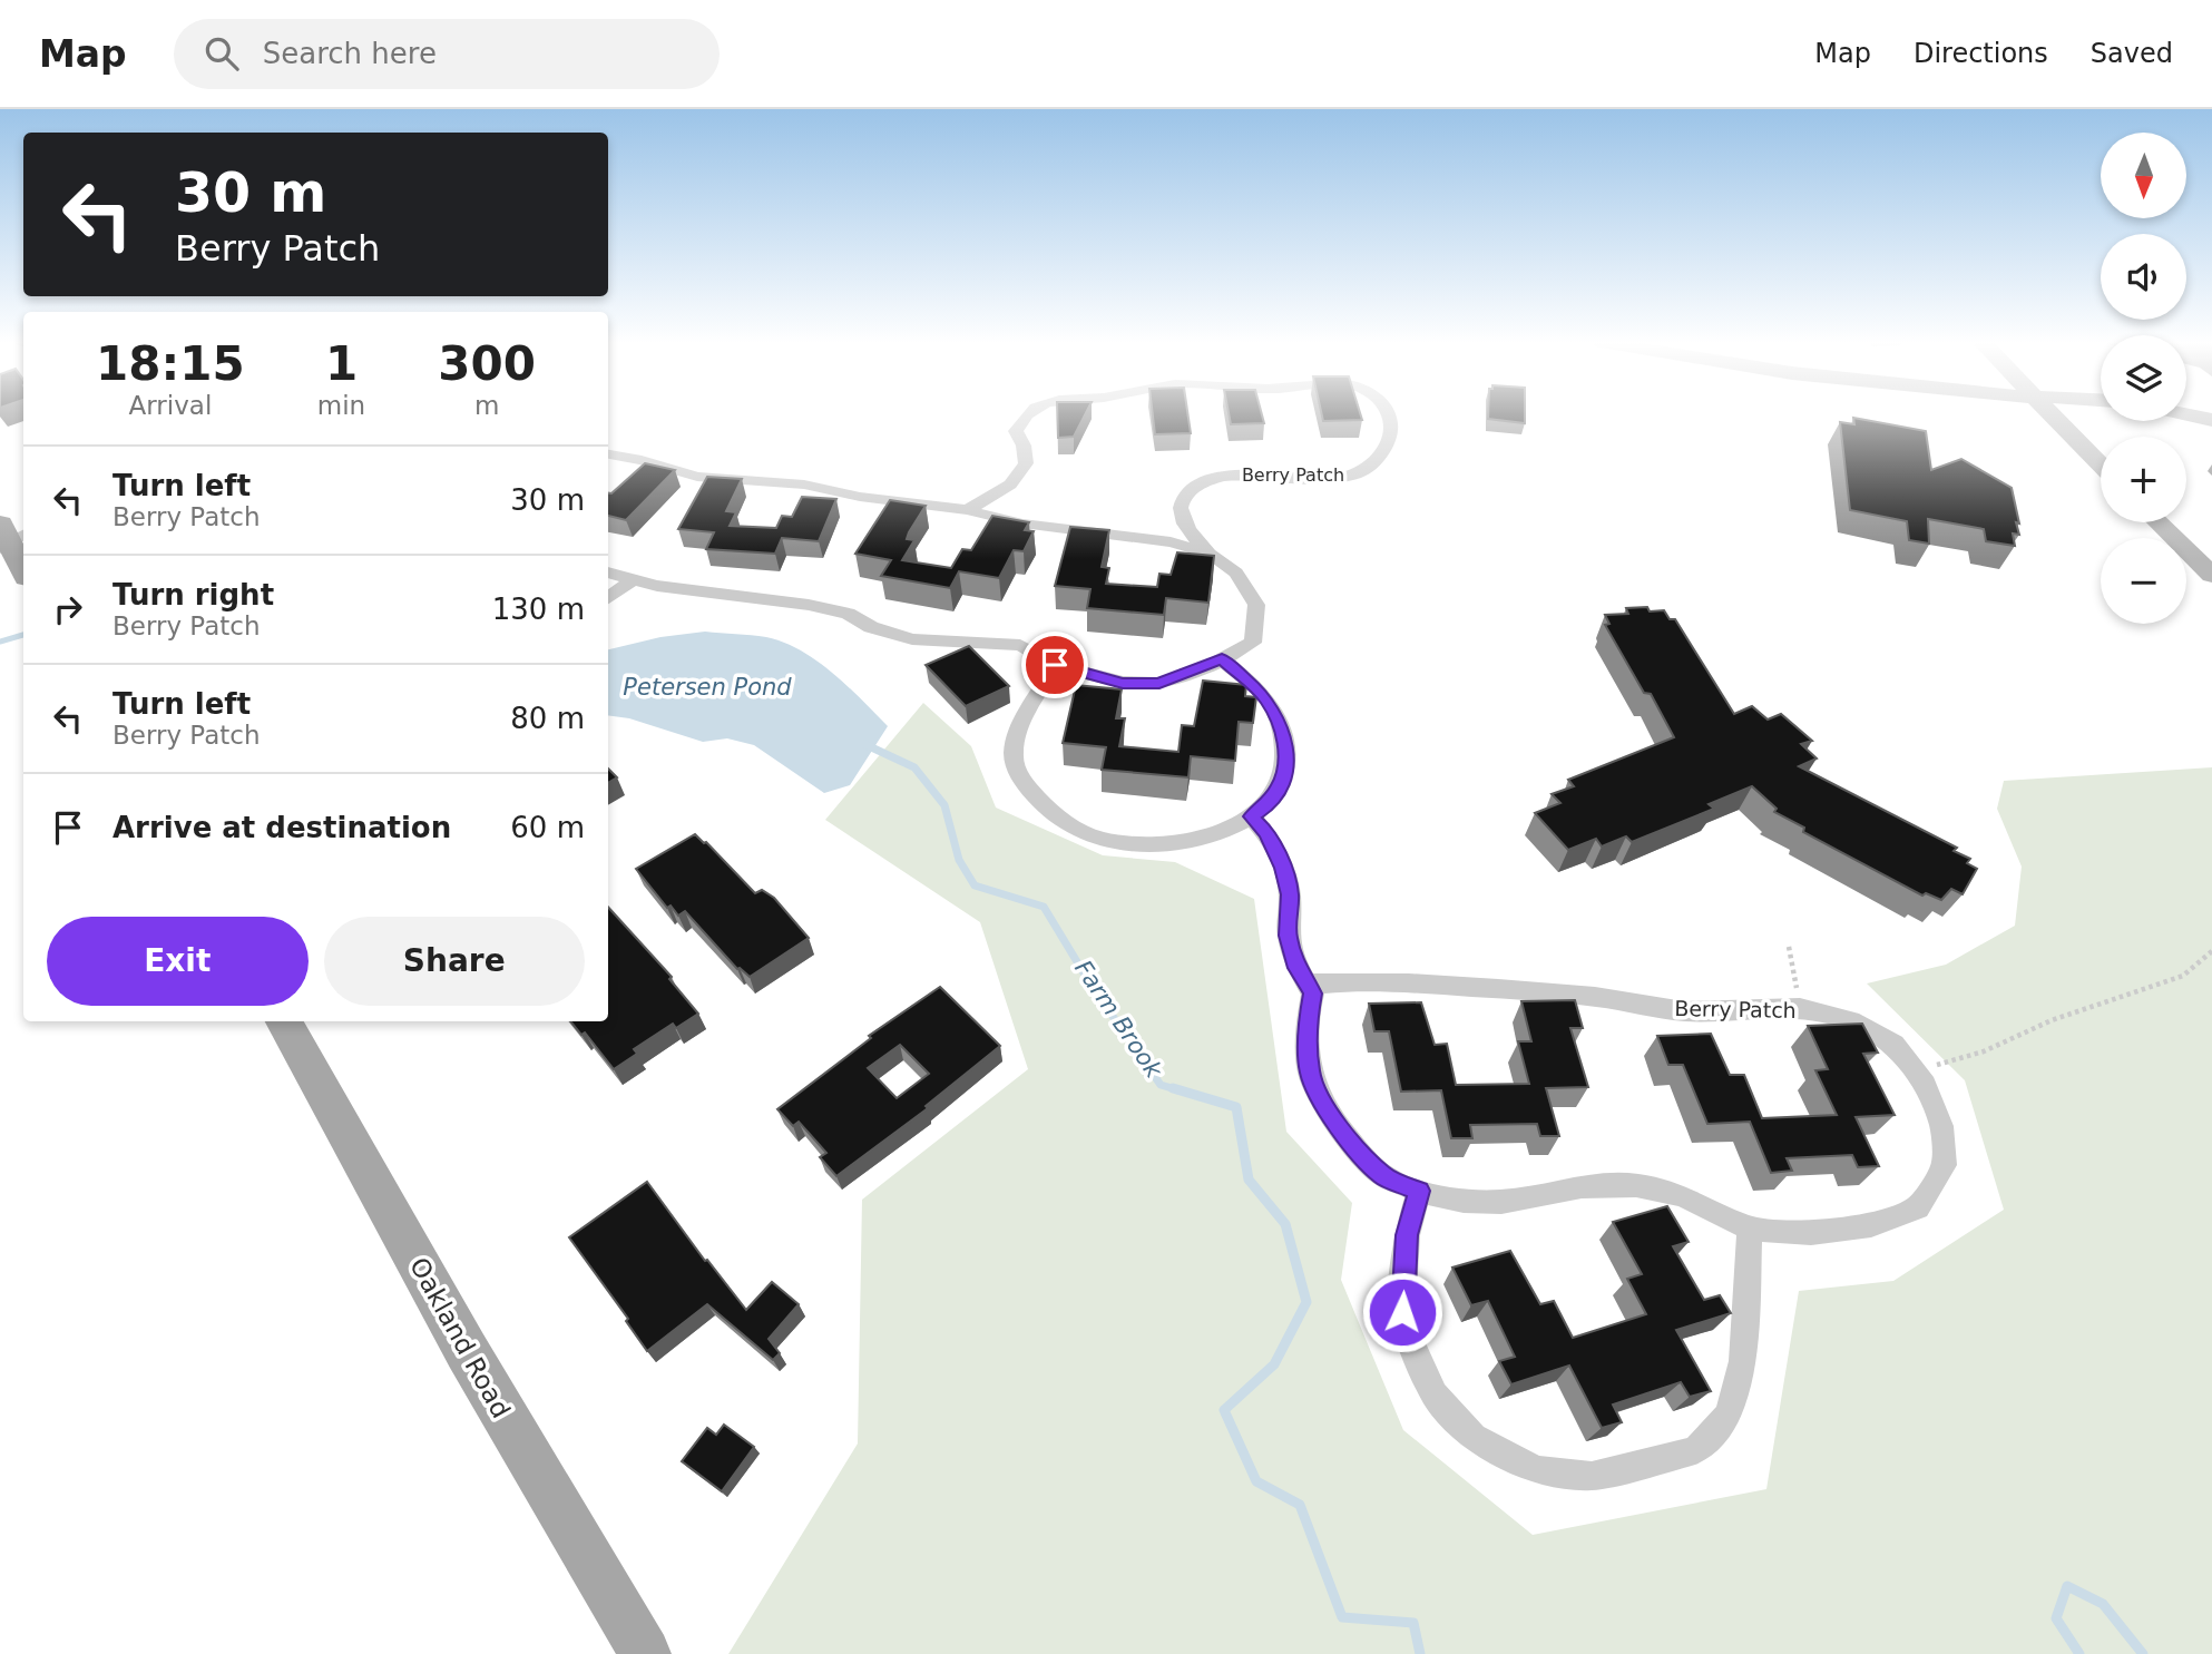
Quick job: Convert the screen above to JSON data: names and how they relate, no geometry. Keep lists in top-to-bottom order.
{
  "streets": {
    "main road": ["Oakland Road"],
    "street": ["Berry Patch"]
  },
  "water": ["Petersen Pond", "Farm Brook"],
  "north": "bottom",
  "page": {
    "header": "Map",
    "search": "Search here",
    "nav": ["Map", "Directions", "Saved"],
    "map_buttons": ["+", "−"],
    "turn": ["30 m", "Berry Patch"],
    "eta": [
      "18:15",
      "Arrival",
      "1",
      "min",
      "300",
      "m"
    ],
    "list": [
      {
        "name": "Turn left",
        "note": "Berry Patch",
        "value": "30 m"
      },
      {
        "name": "Turn right",
        "note": "Berry Patch",
        "value": "130 m"
      },
      {
        "name": "Turn left",
        "note": "Berry Patch",
        "value": "80 m"
      },
      {
        "name": "Arrive at destination",
        "value": "60 m"
      }
    ],
    "buttons": ["Exit", "Share"]
  }
}
